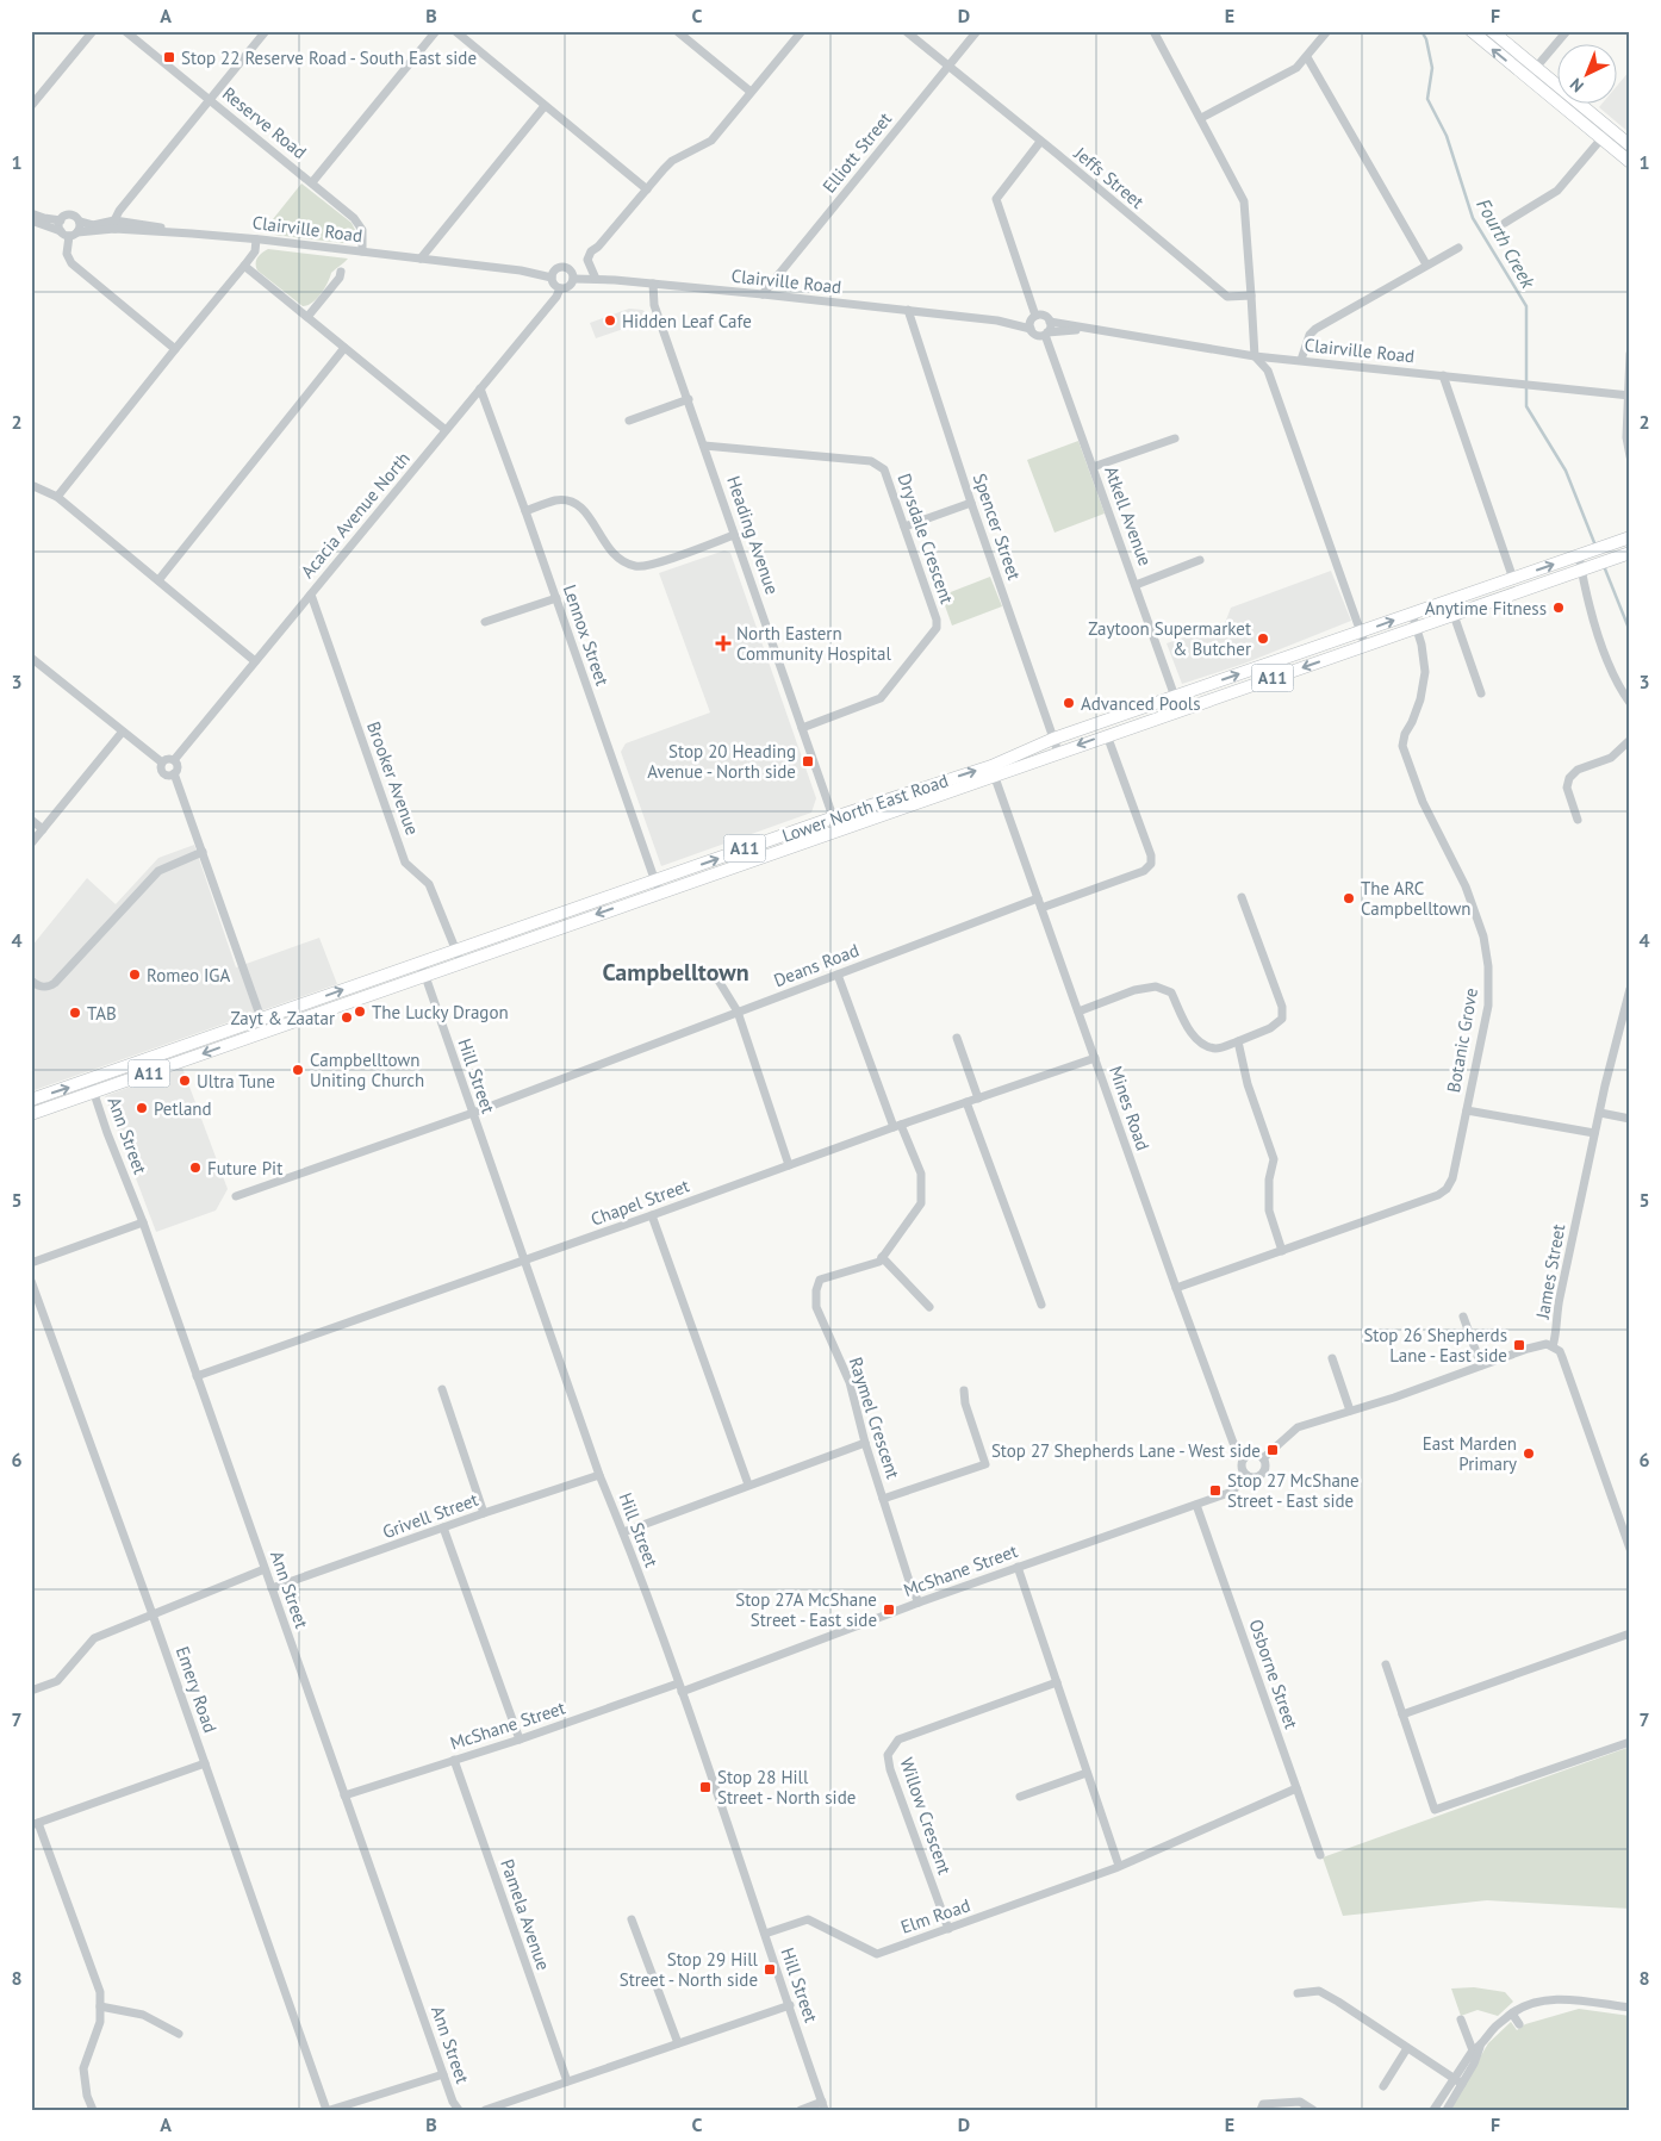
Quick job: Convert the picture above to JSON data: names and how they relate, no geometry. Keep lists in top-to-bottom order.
{
  "streets": {
    "main road": ["A11", "Lower North East Road"],
    "street": [
      "Reserve Road",
      "Elliott Street",
      "Jeffs Street",
      "Clairville Road",
      "Acacia Avenue North",
      "Atkell Avenue",
      "Spencer Street",
      "Heading Avenue",
      "Drysdale Crescent",
      "Lennox Street",
      "Brooker Avenue",
      "Deans Road",
      "Botanic Grove",
      "Hill Street",
      "Mines Road",
      "Ann Street",
      "Chapel Street",
      "James Street",
      "Raymel Crescent",
      "Grivell Street",
      "McShane Street",
      "Osborne Street",
      "Emery Road",
      "Willow Crescent",
      "Pamela Avenue",
      "Elm Road"
    ]
  },
  "crossings": [
    ["Reserve Road", "Clairville Road"],
    ["Elliott Street", "Jeffs Street"],
    ["Elliott Street", "Clairville Road"],
    ["Clairville Road", "Acacia Avenue North"],
    ["Clairville Road", "Atkell Avenue"],
    ["Clairville Road", "Spencer Street"],
    ["Clairville Road", "Heading Avenue"],
    ["Acacia Avenue North", "Lennox Street"],
    ["Acacia Avenue North", "Brooker Avenue"],
    ["Atkell Avenue", "Lower North East Road"],
    ["Spencer Street", "Lower North East Road"],
    ["Heading Avenue", "Drysdale Crescent"],
    ["Heading Avenue", "Lower North East Road"],
    ["Lennox Street", "Lower North East Road"],
    ["Brooker Avenue", "Lower North East Road"],
    ["Lower North East Road", "Botanic Grove"],
    ["Lower North East Road", "Hill Street"],
    ["Lower North East Road", "Mines Road"],
    ["Lower North East Road", "Ann Street"],
    ["Deans Road", "Hill Street"],
    ["Deans Road", "Mines Road"],
    ["Deans Road", "Raymel Crescent"],
    ["Botanic Grove", "Mines Road"],
    ["Hill Street", "Chapel Street"],
    ["Hill Street", "Grivell Street"],
    ["Hill Street", "McShane Street"],
    ["Hill Street", "Elm Road"],
    ["Mines Road", "Chapel Street"],
    ["Mines Road", "McShane Street"],
    ["Ann Street", "Chapel Street"],
    ["Ann Street", "Grivell Street"],
    ["Ann Street", "McShane Street"],
    ["Chapel Street", "Raymel Crescent"],
    ["Raymel Crescent", "McShane Street"],
    ["McShane Street", "Osborne Street"],
    ["McShane Street", "Pamela Avenue"],
    ["Osborne Street", "Elm Road"],
    ["Willow Crescent", "Elm Road"]
  ],
  "districts": ["Campbelltown"],
  "water": ["Fourth Creek"],
  "places": {
    "transit": [
      "Stop 22 Reserve Road - South East side",
      "Stop 20 Heading Avenue - North side",
      "Stop 26 Shepherds Lane - East side",
      "Stop 27 Shepherds Lane - West side",
      "Stop 27 McShane Street - East side",
      "Stop 27A McShane Street - East side",
      "Stop 28 Hill Street - North side",
      "Stop 29 Hill Street - North side"
    ],
    "other": [
      "Hidden Leaf Cafe",
      "Anytime Fitness",
      "Zaytoon Supermarket & Butcher",
      "Advanced Pools",
      "The ARC Campbelltown",
      "Romeo IGA",
      "The Lucky Dragon",
      "TAB",
      "Zayt & Zaatar",
      "Campbelltown Uniting Church",
      "Ultra Tune",
      "Petland",
      "Future Pit",
      "East Marden Primary"
    ],
    "health": ["North Eastern Community Hospital"]
  },
  "north": "bottom left",
  "grid": {
    "columns": [
      "A",
      "B",
      "C",
      "D",
      "E",
      "F"
    ],
    "rows": [
      "1",
      "2",
      "3",
      "4",
      "5",
      "6",
      "7",
      "8"
    ]
  }
}
